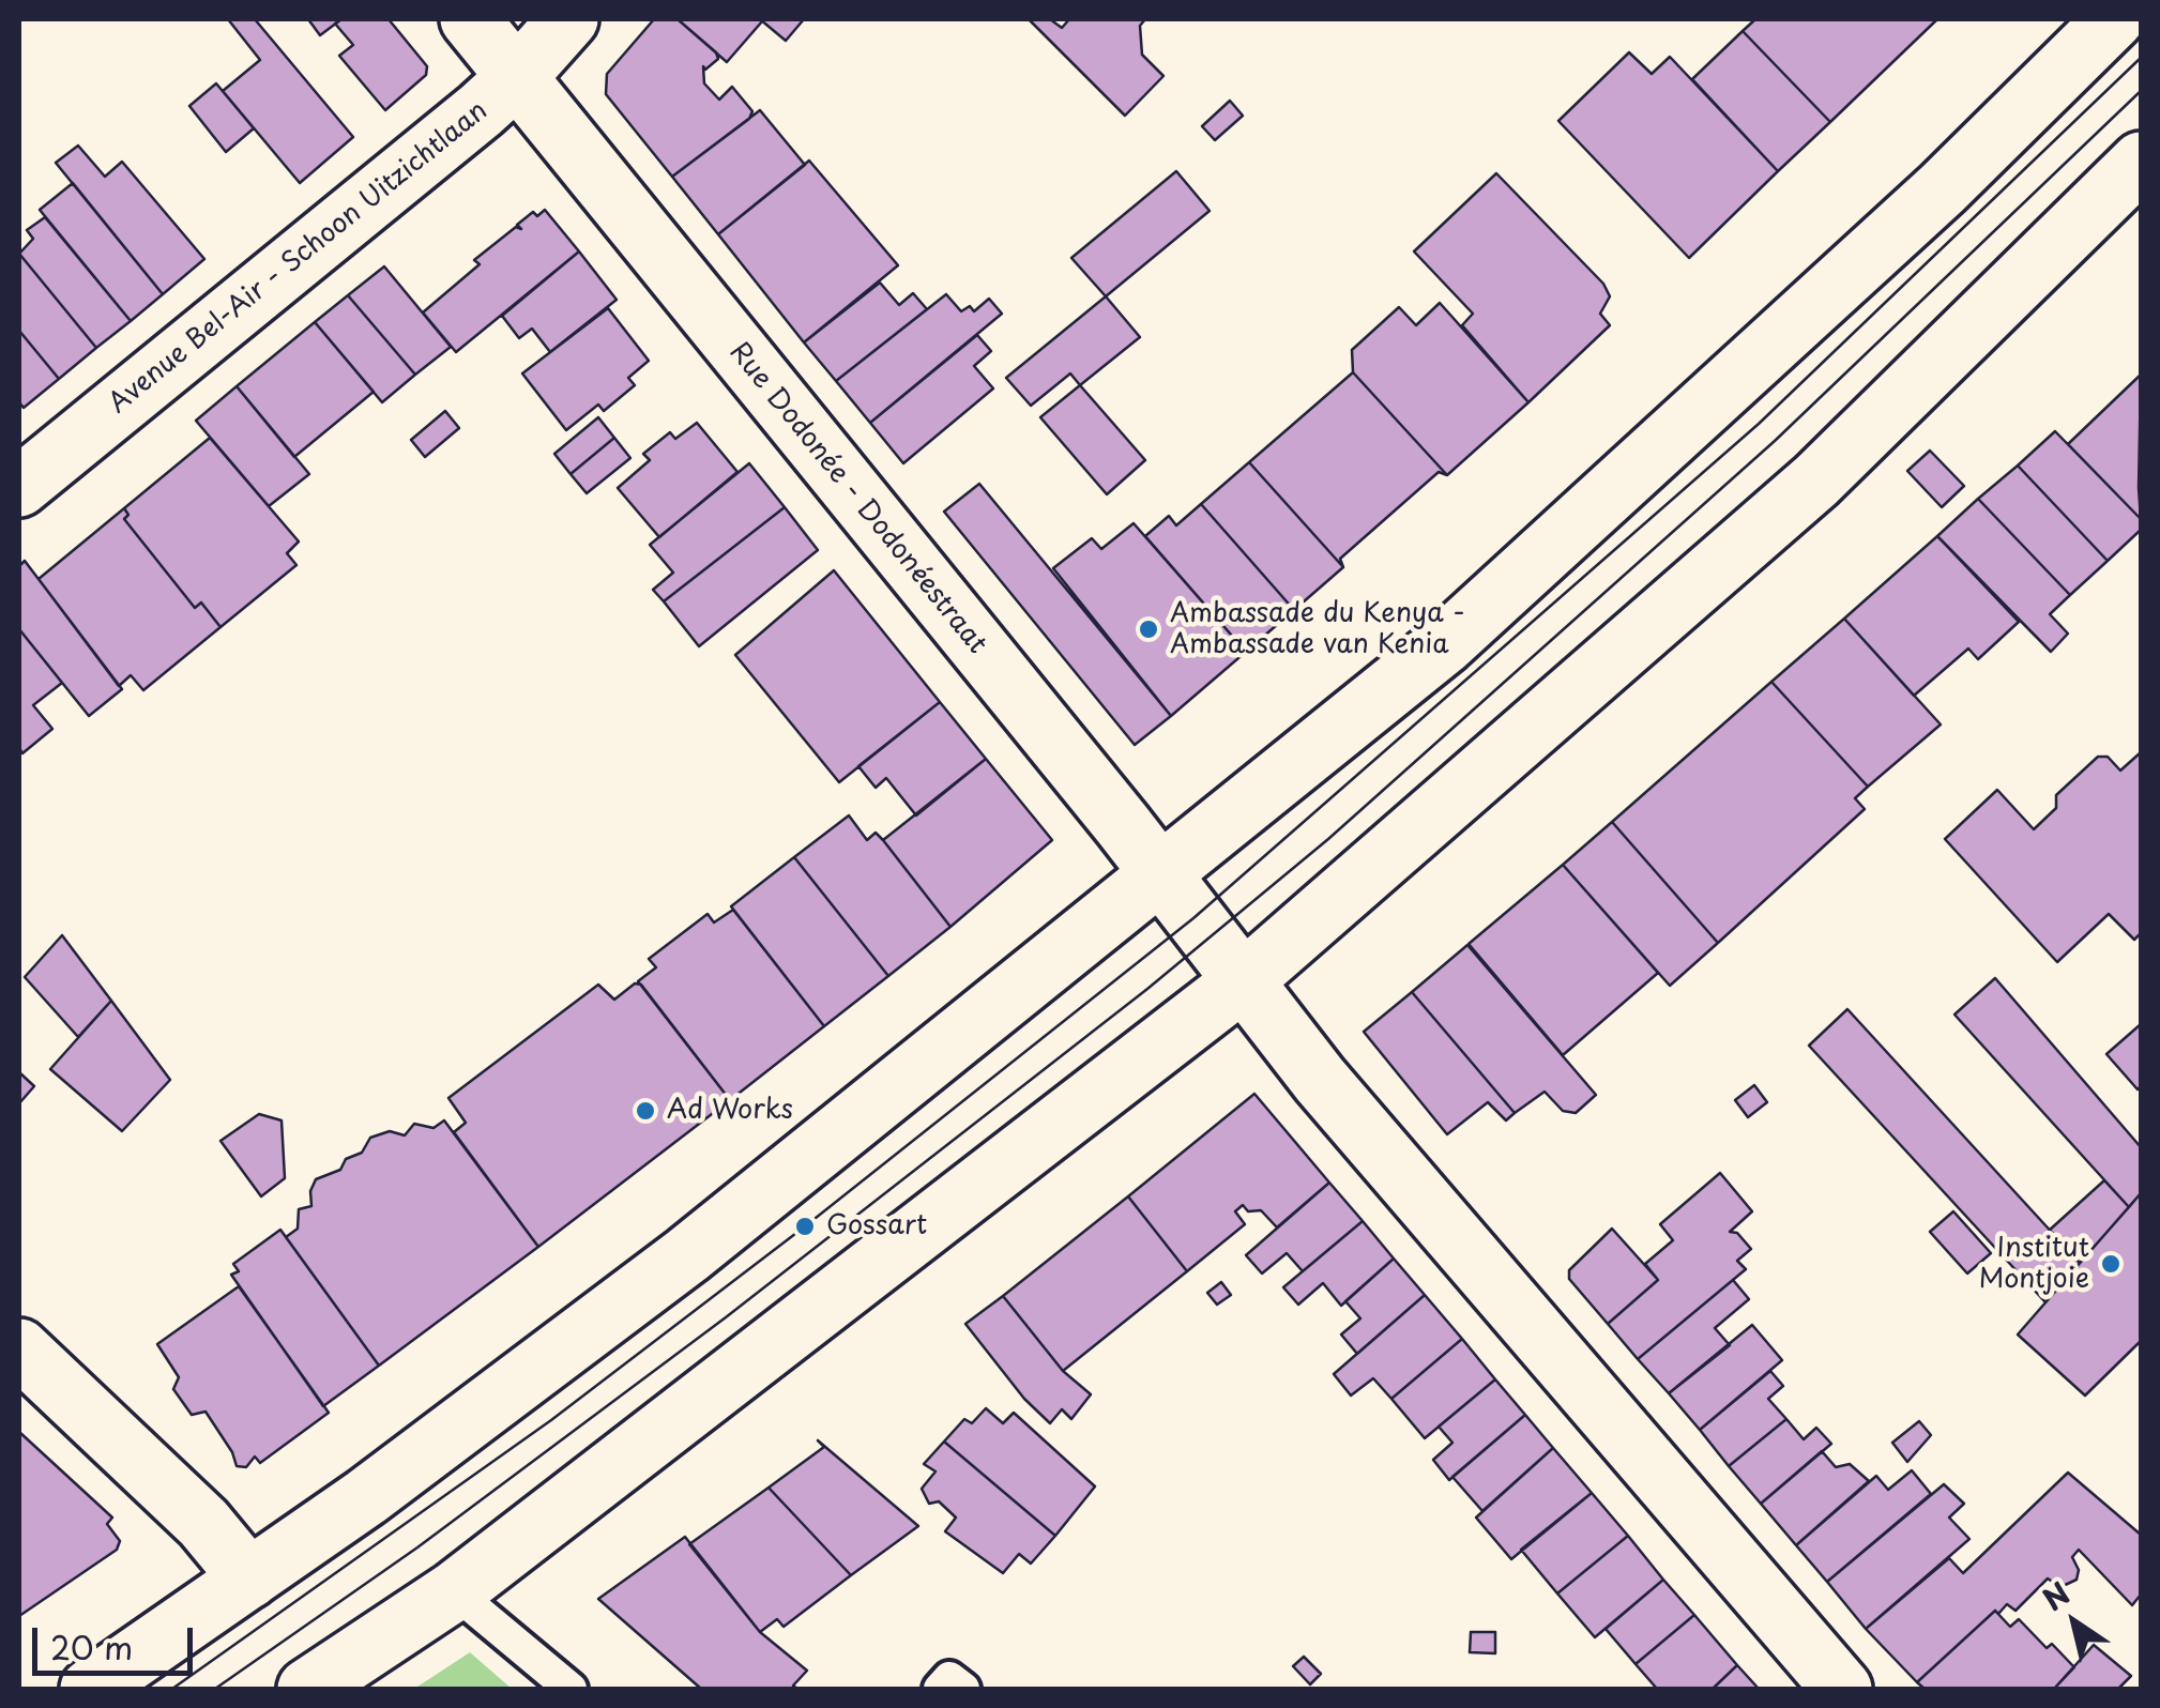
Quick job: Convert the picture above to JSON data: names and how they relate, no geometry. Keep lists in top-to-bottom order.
{
  "streets": {
    "main road": ["Avenue Bel-Air - Schoon Uitzichtlaan", "Rue Dodonée - Dodonéestraat"]
  },
  "crossings": [
    ["Avenue Bel-Air - Schoon Uitzichtlaan", "Rue Dodonée - Dodonéestraat"]
  ],
  "places": [
    "Ambassade du Kenya - Ambassade van Kenia",
    "Ad Works",
    "Gossart",
    "Institut Montjoie"
  ],
  "scale_bar": "20 m",
  "north": "top left"
}
